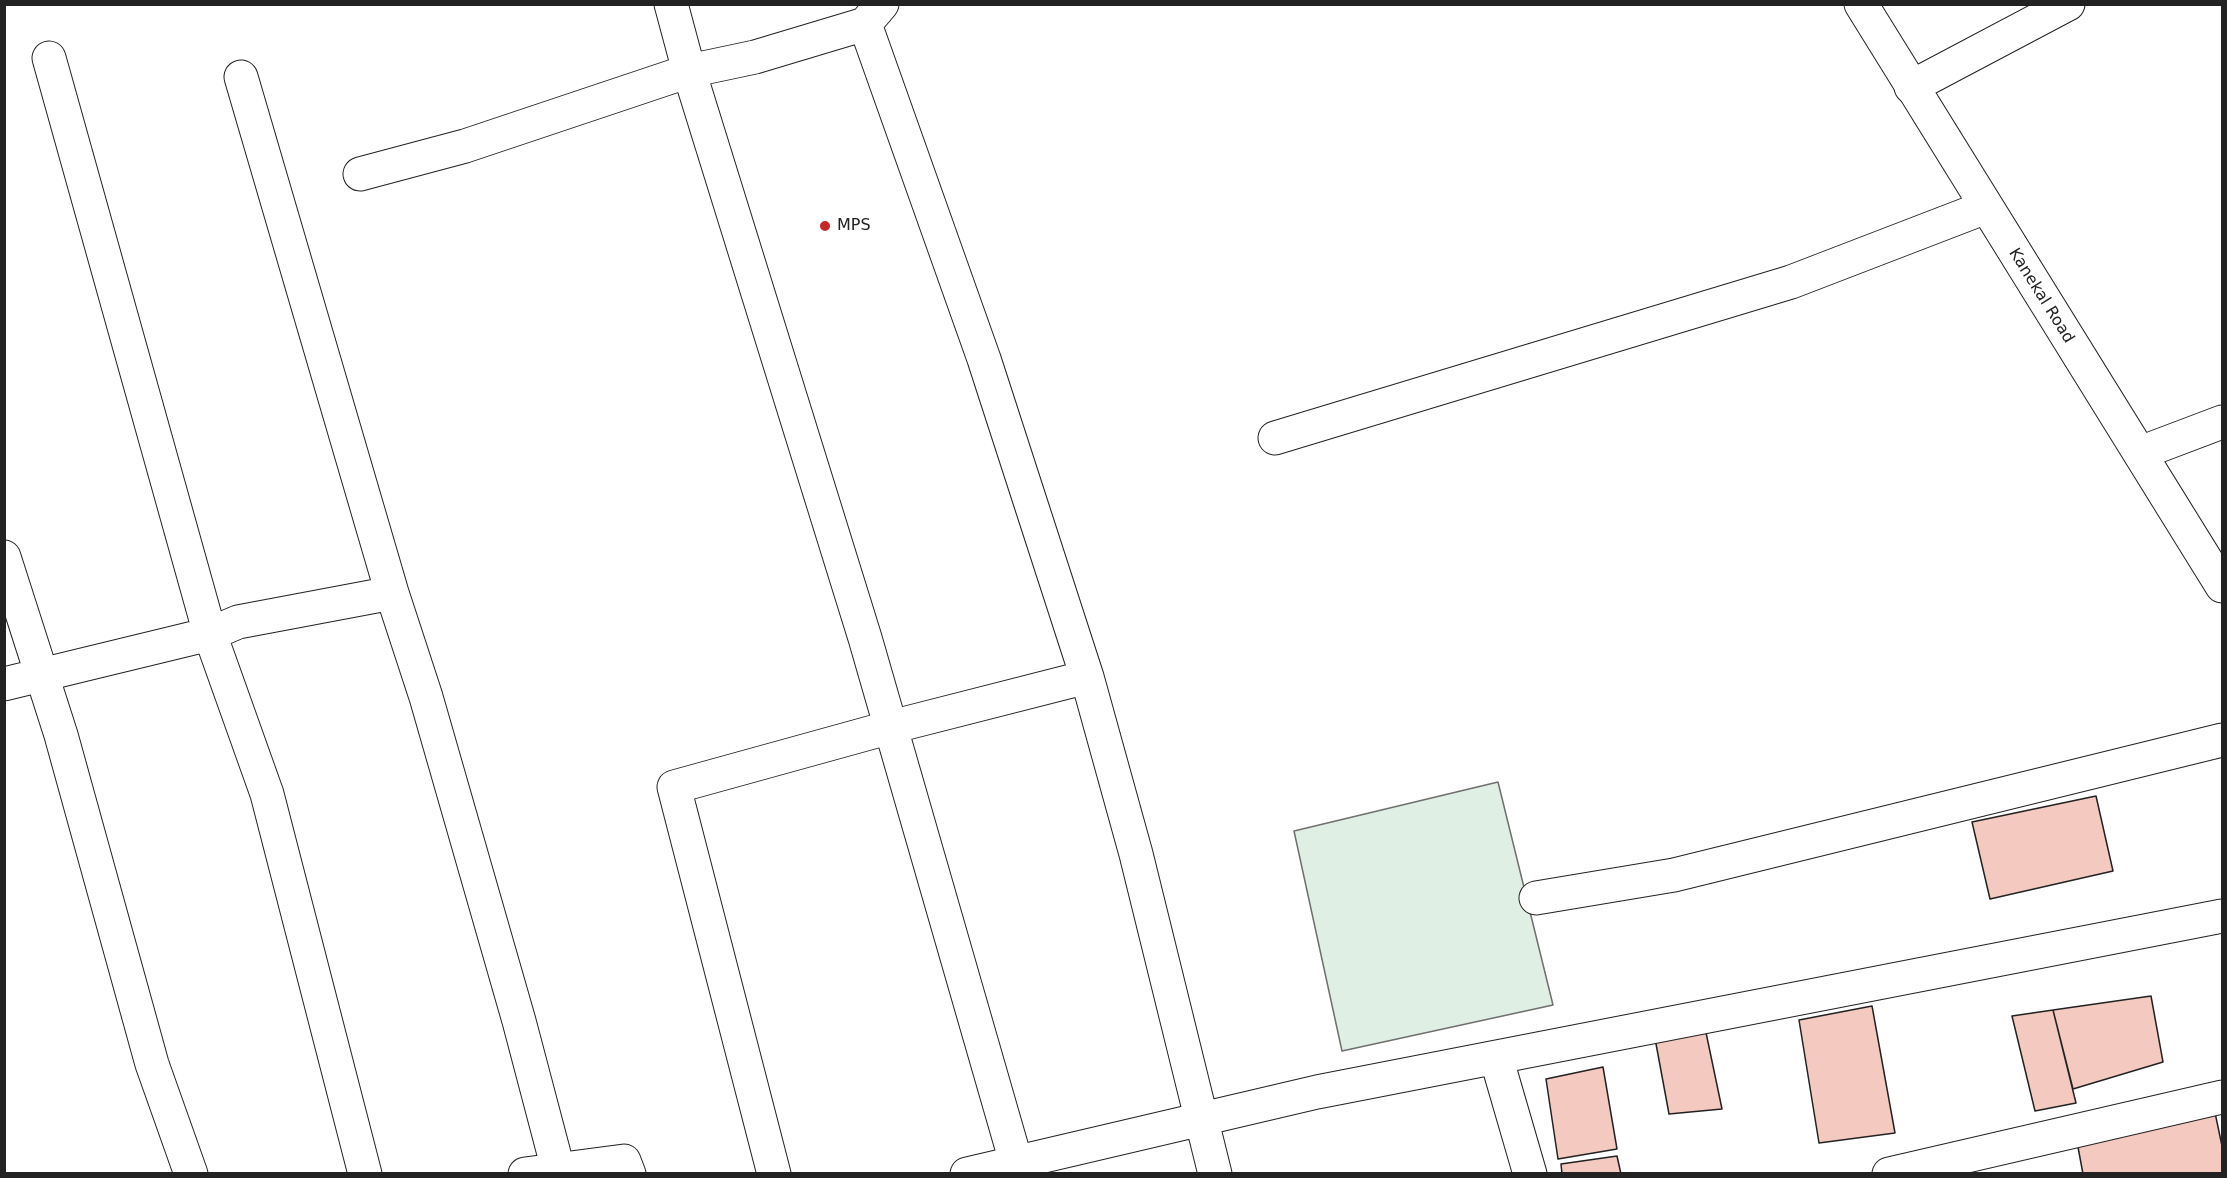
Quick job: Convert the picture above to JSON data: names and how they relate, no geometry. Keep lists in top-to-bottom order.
{
  "streets": {
    "street": ["Kanekal Road"]
  },
  "places": ["MPS"]
}
